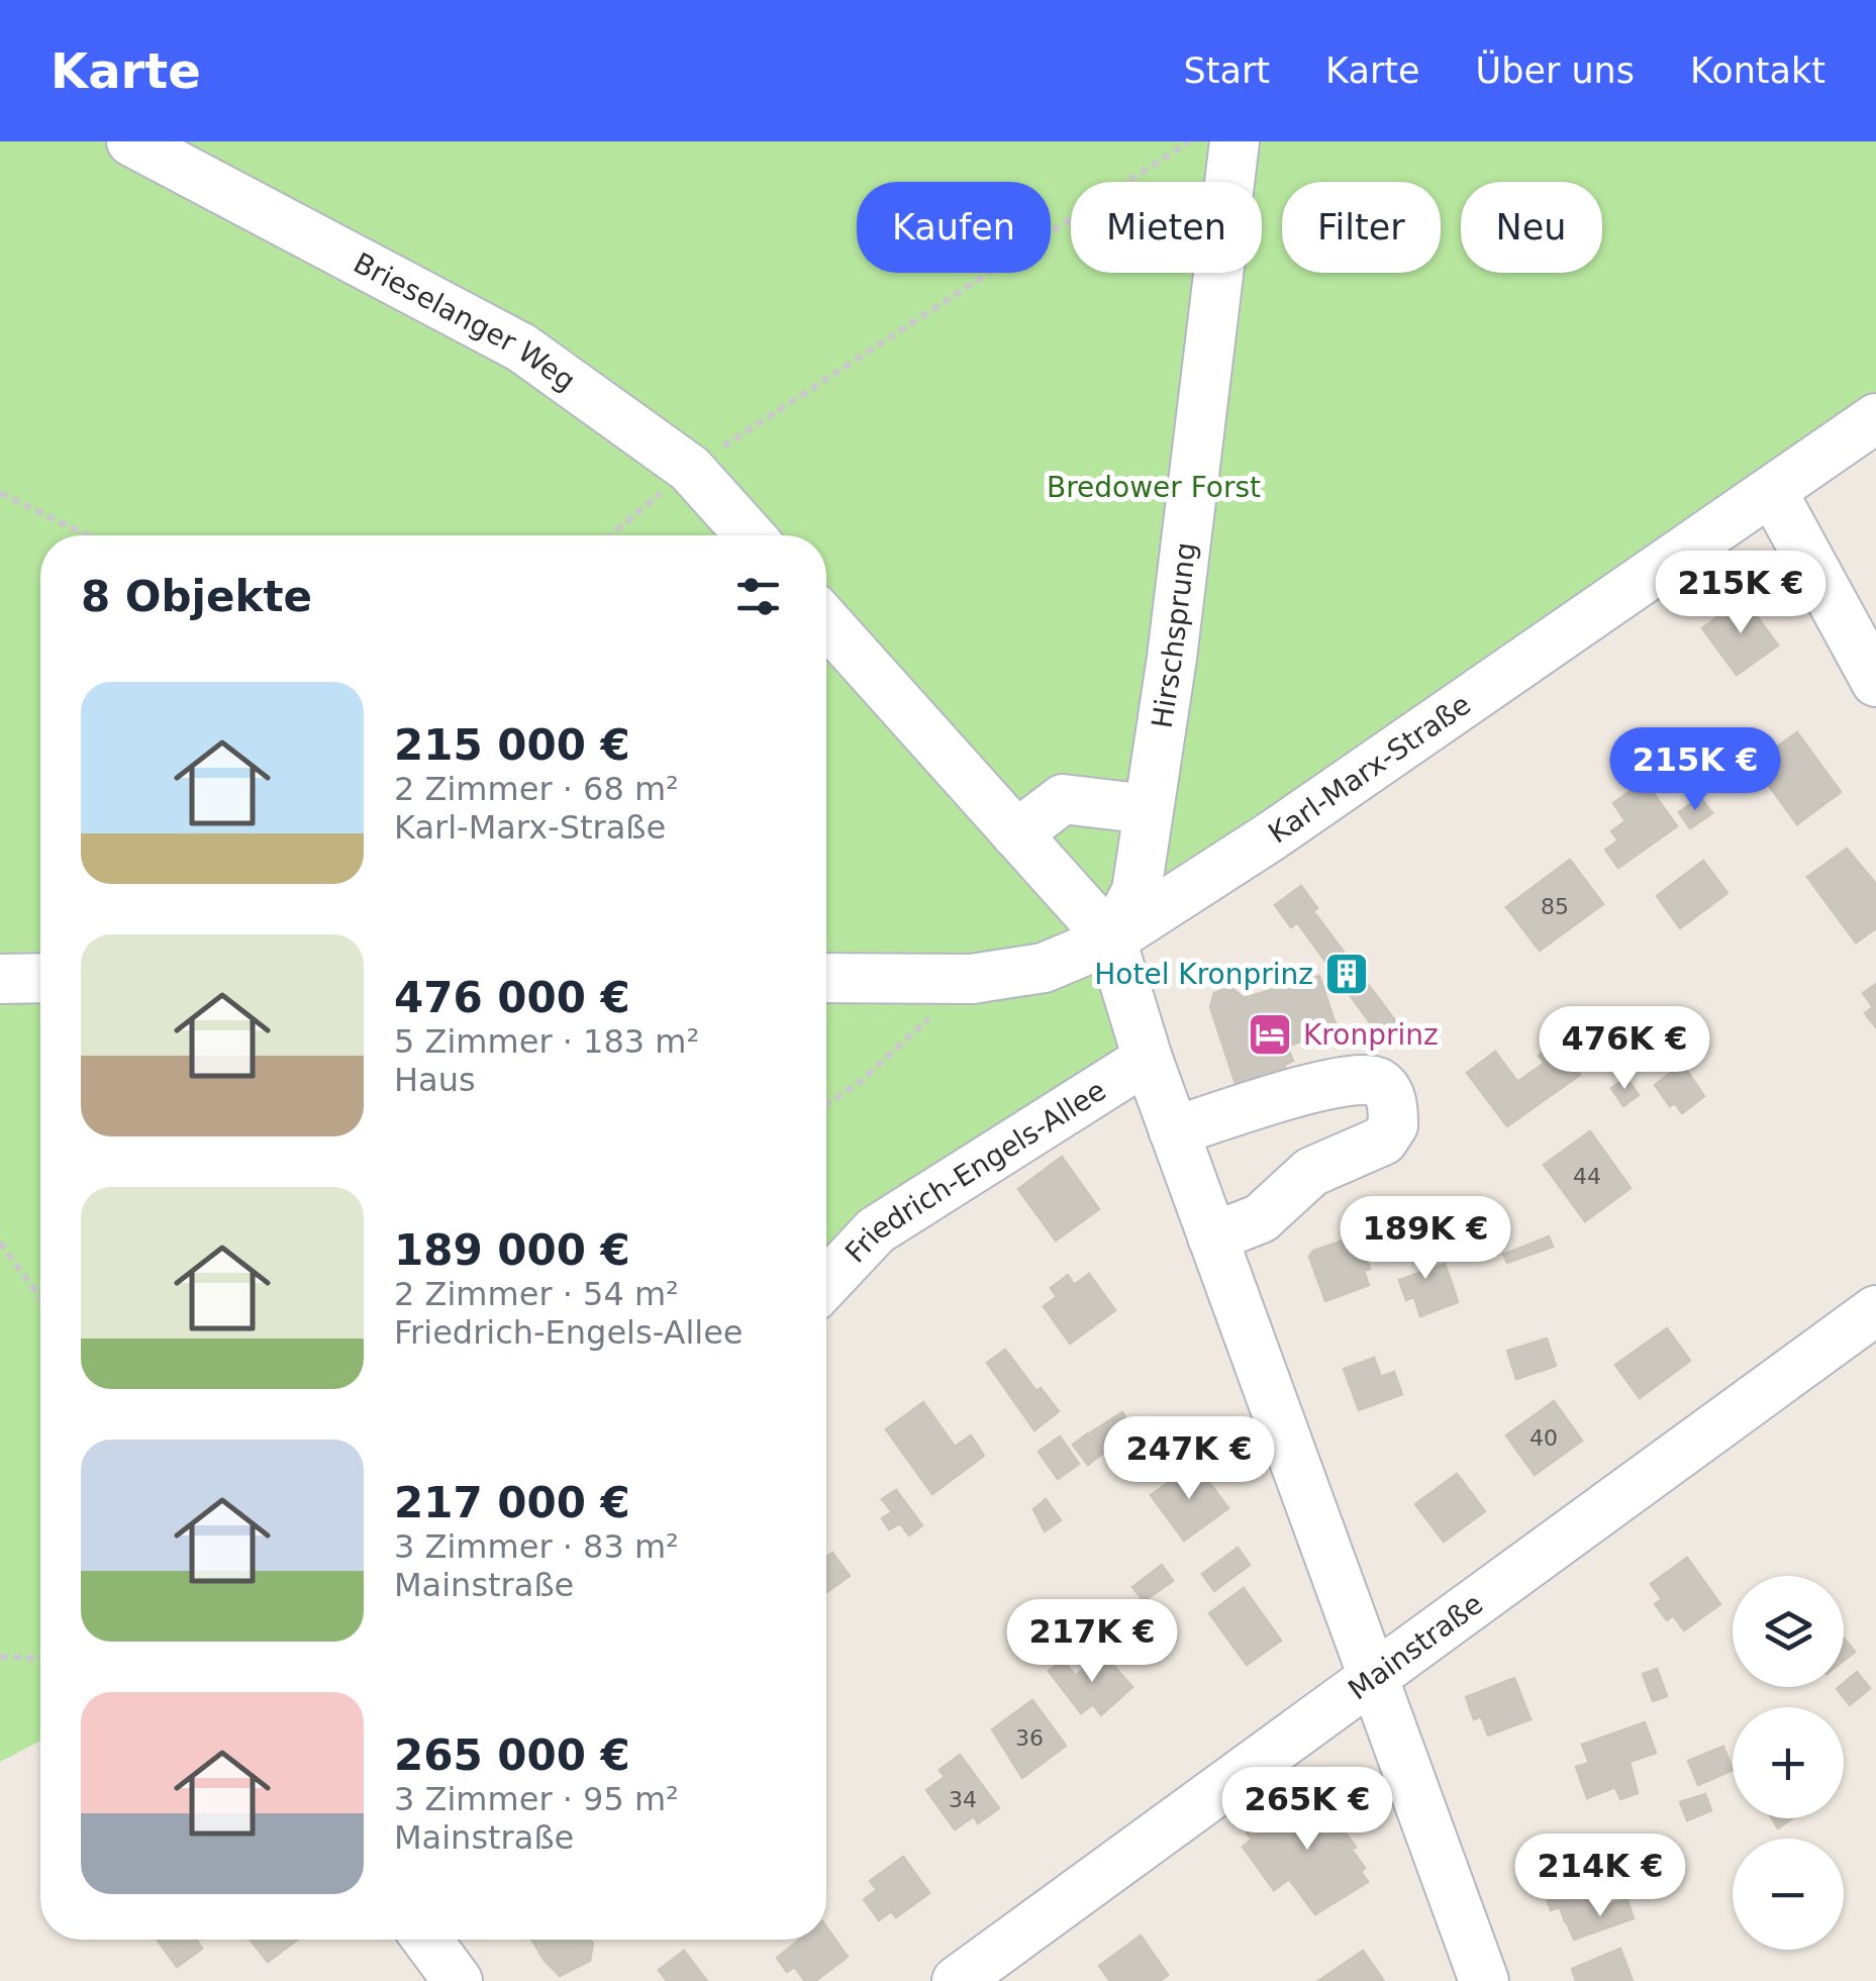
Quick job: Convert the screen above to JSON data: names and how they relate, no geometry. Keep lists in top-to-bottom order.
{
  "streets": {
    "street": [
      "Brieselanger Weg",
      "Hirschsprung",
      "Karl-Marx-Straße",
      "Friedrich-Engels-Allee",
      "Mainstraße"
    ]
  },
  "crossings": [
    ["Hirschsprung", "Karl-Marx-Straße"]
  ],
  "parks": ["Bredower Forst"],
  "places": {
    "building": ["Hotel Kronprinz"],
    "hotel": ["Kronprinz"]
  },
  "house_numbers": [
    "85",
    "44",
    "40",
    "36",
    "34"
  ],
  "page": {
    "header": "Karte",
    "nav": [
      "Start",
      "Karte",
      "Über uns",
      "Kontakt"
    ],
    "chip": [
      "Kaufen",
      "Mieten",
      "Filter",
      "Neu"
    ],
    "heading": "8 Objekte",
    "price": [
      "215K €",
      "215K €",
      "476K €",
      "189K €",
      "247K €",
      "217K €",
      "265K €",
      "214K €"
    ],
    "list": [
      {
        "name": "215 000 €",
        "note": "2 Zimmer · 68 m² · Karl-Marx-Straße"
      },
      {
        "name": "476 000 €",
        "note": "5 Zimmer · 183 m² · Haus"
      },
      {
        "name": "189 000 €",
        "note": "2 Zimmer · 54 m² · Friedrich-Engels-Allee"
      },
      {
        "name": "217 000 €",
        "note": "3 Zimmer · 83 m² · Mainstraße"
      },
      {
        "name": "265 000 €",
        "note": "3 Zimmer · 95 m² · Mainstraße"
      }
    ],
    "map_buttons": ["+", "−"]
  }
}
